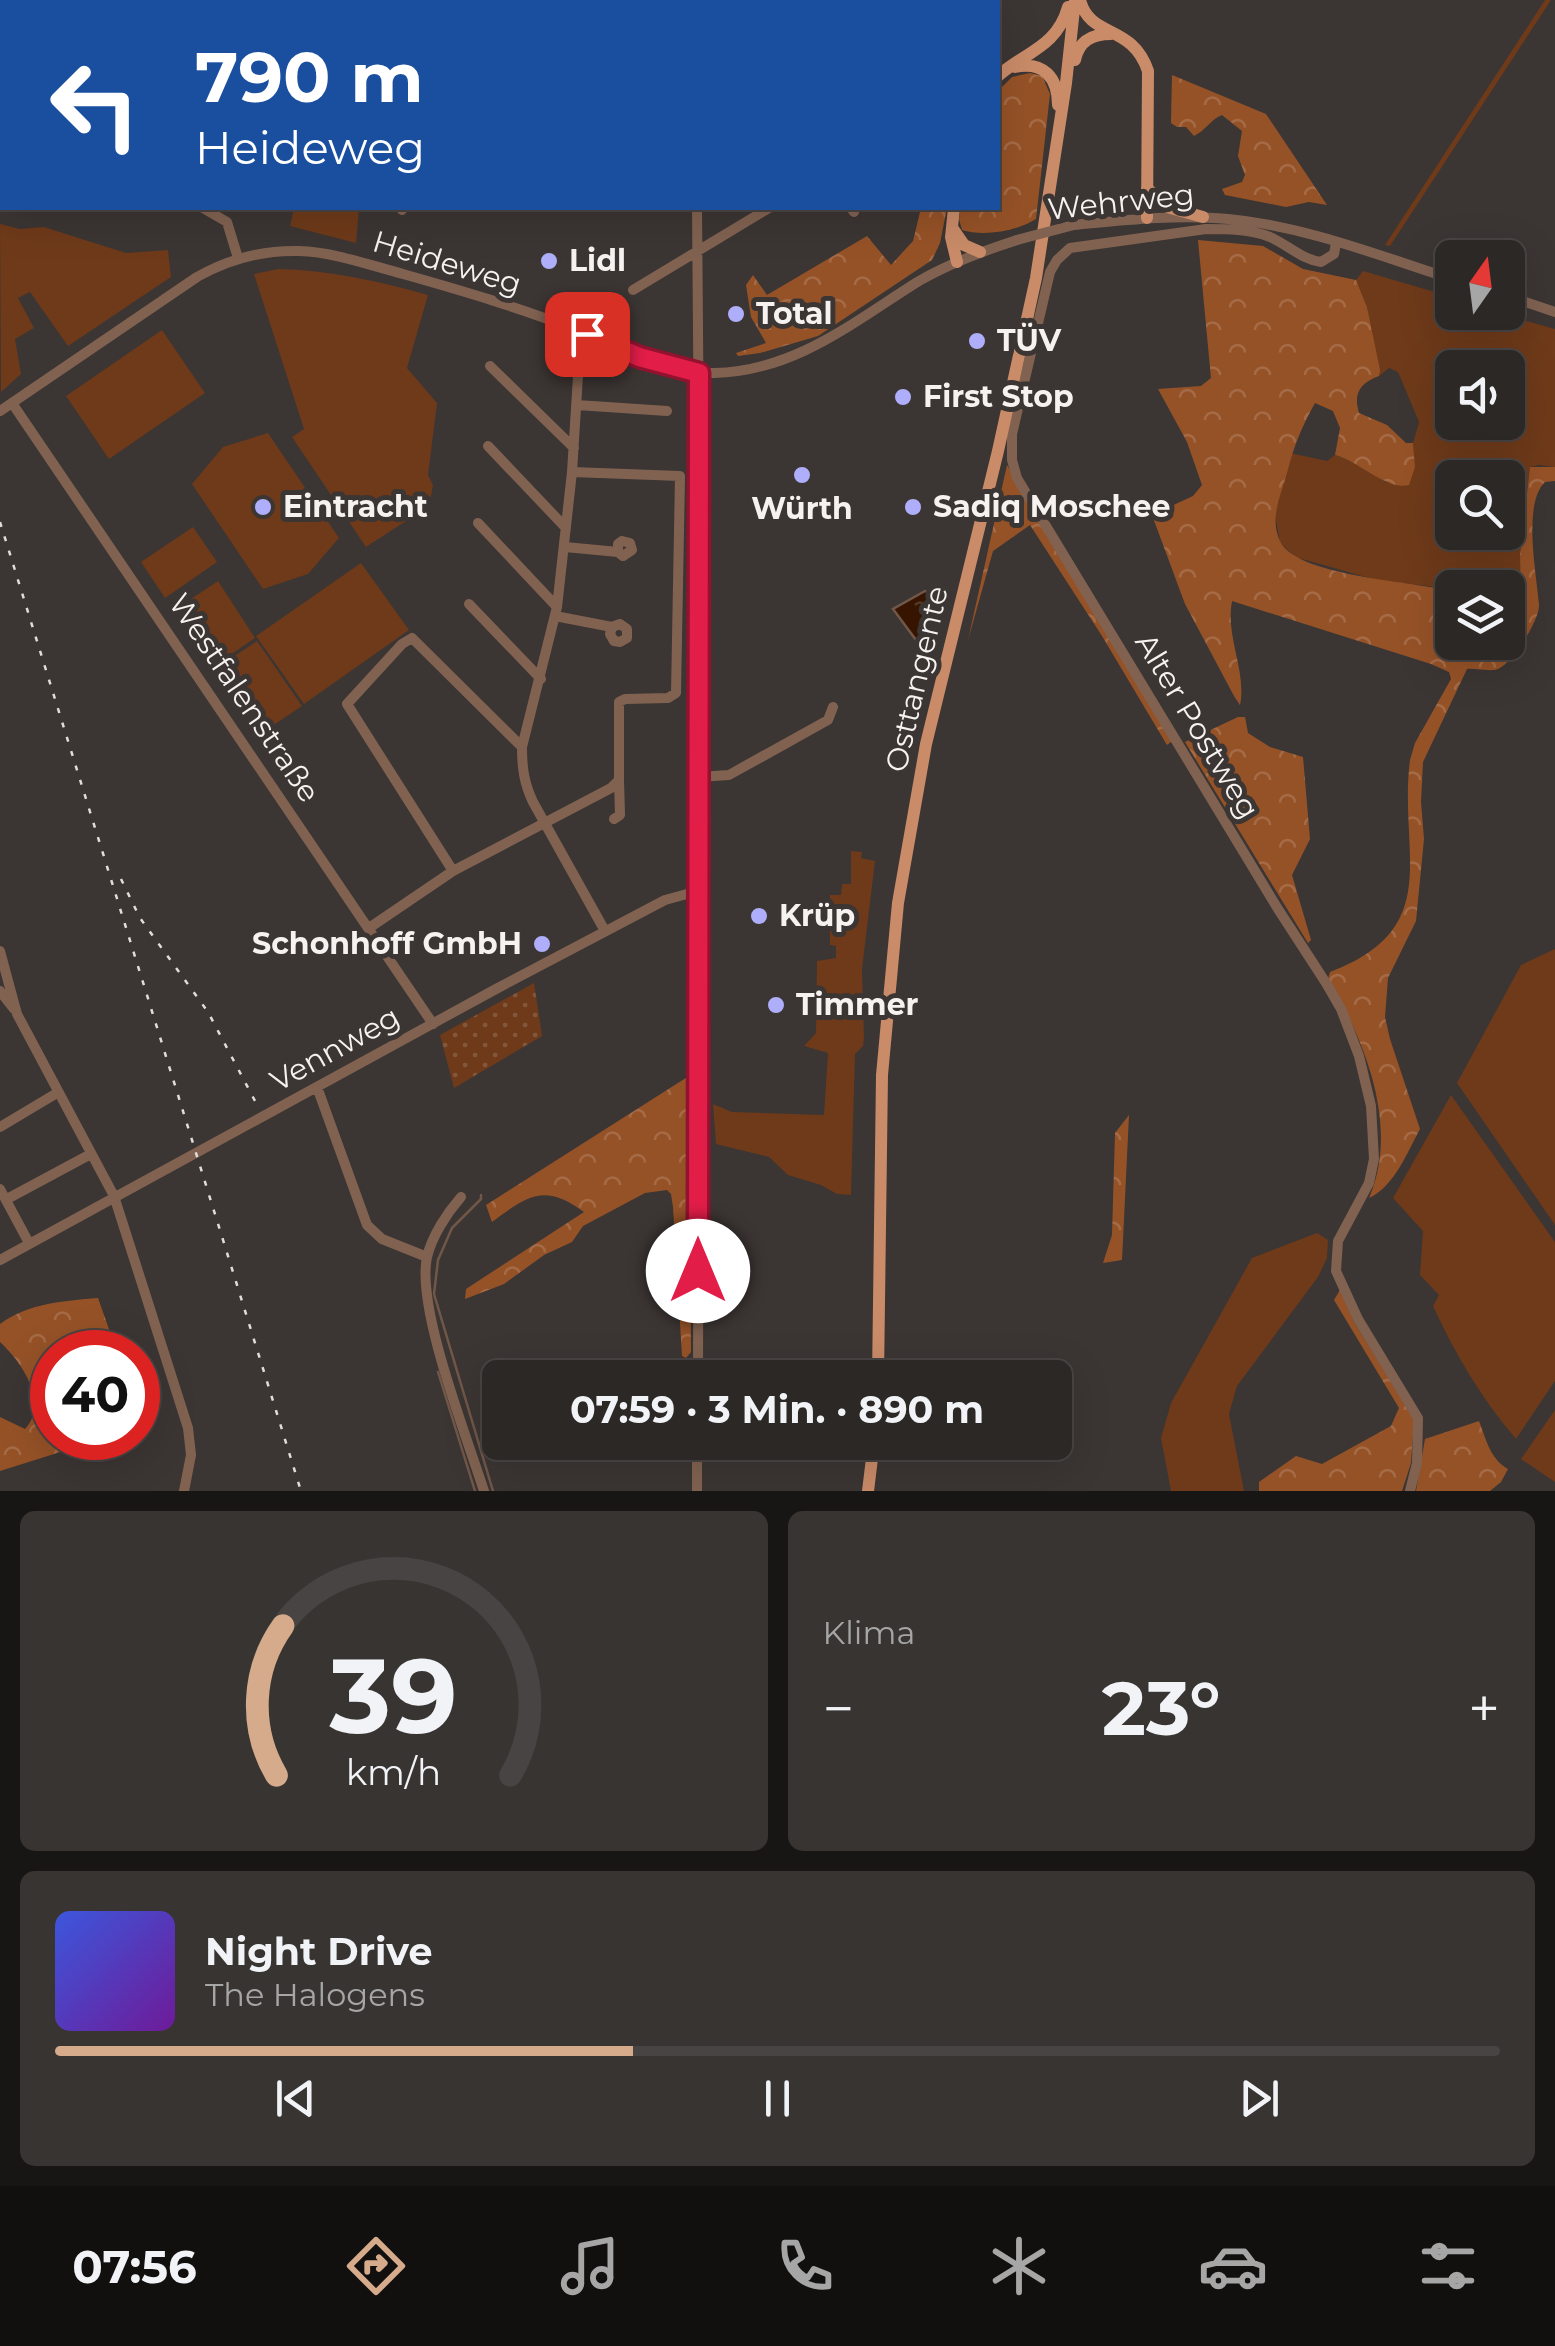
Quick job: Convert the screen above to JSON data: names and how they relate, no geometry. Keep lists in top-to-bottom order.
{
  "streets": {
    "main road": ["Osttangente"],
    "street": [
      "Wehrweg",
      "Heideweg",
      "Westfalenstraße",
      "Alter Postweg",
      "Vennweg"
    ]
  },
  "crossings": [
    ["Wehrweg", "Heideweg"],
    ["Wehrweg", "Alter Postweg"],
    ["Heideweg", "Westfalenstraße"],
    ["Westfalenstraße", "Vennweg"]
  ],
  "places": [
    "Lidl",
    "Total",
    "TÜV",
    "First Stop",
    "Würth",
    "Eintracht",
    "Sadiq Moschee",
    "Krüp",
    "Schonhoff GmbH",
    "Timmer"
  ],
  "north": "top",
  "page": {
    "turn": ["790 m", "Heideweg"],
    "limit": "40",
    "trip": "07:59 · 3 Min. · 890 m",
    "tile": "Klima",
    "heat": ["−", "23°", "+"],
    "song": ["Night Drive", "The Halogens"],
    "tabs": "07:56",
    "gauge": ["39", "km/h"]
  }
}
